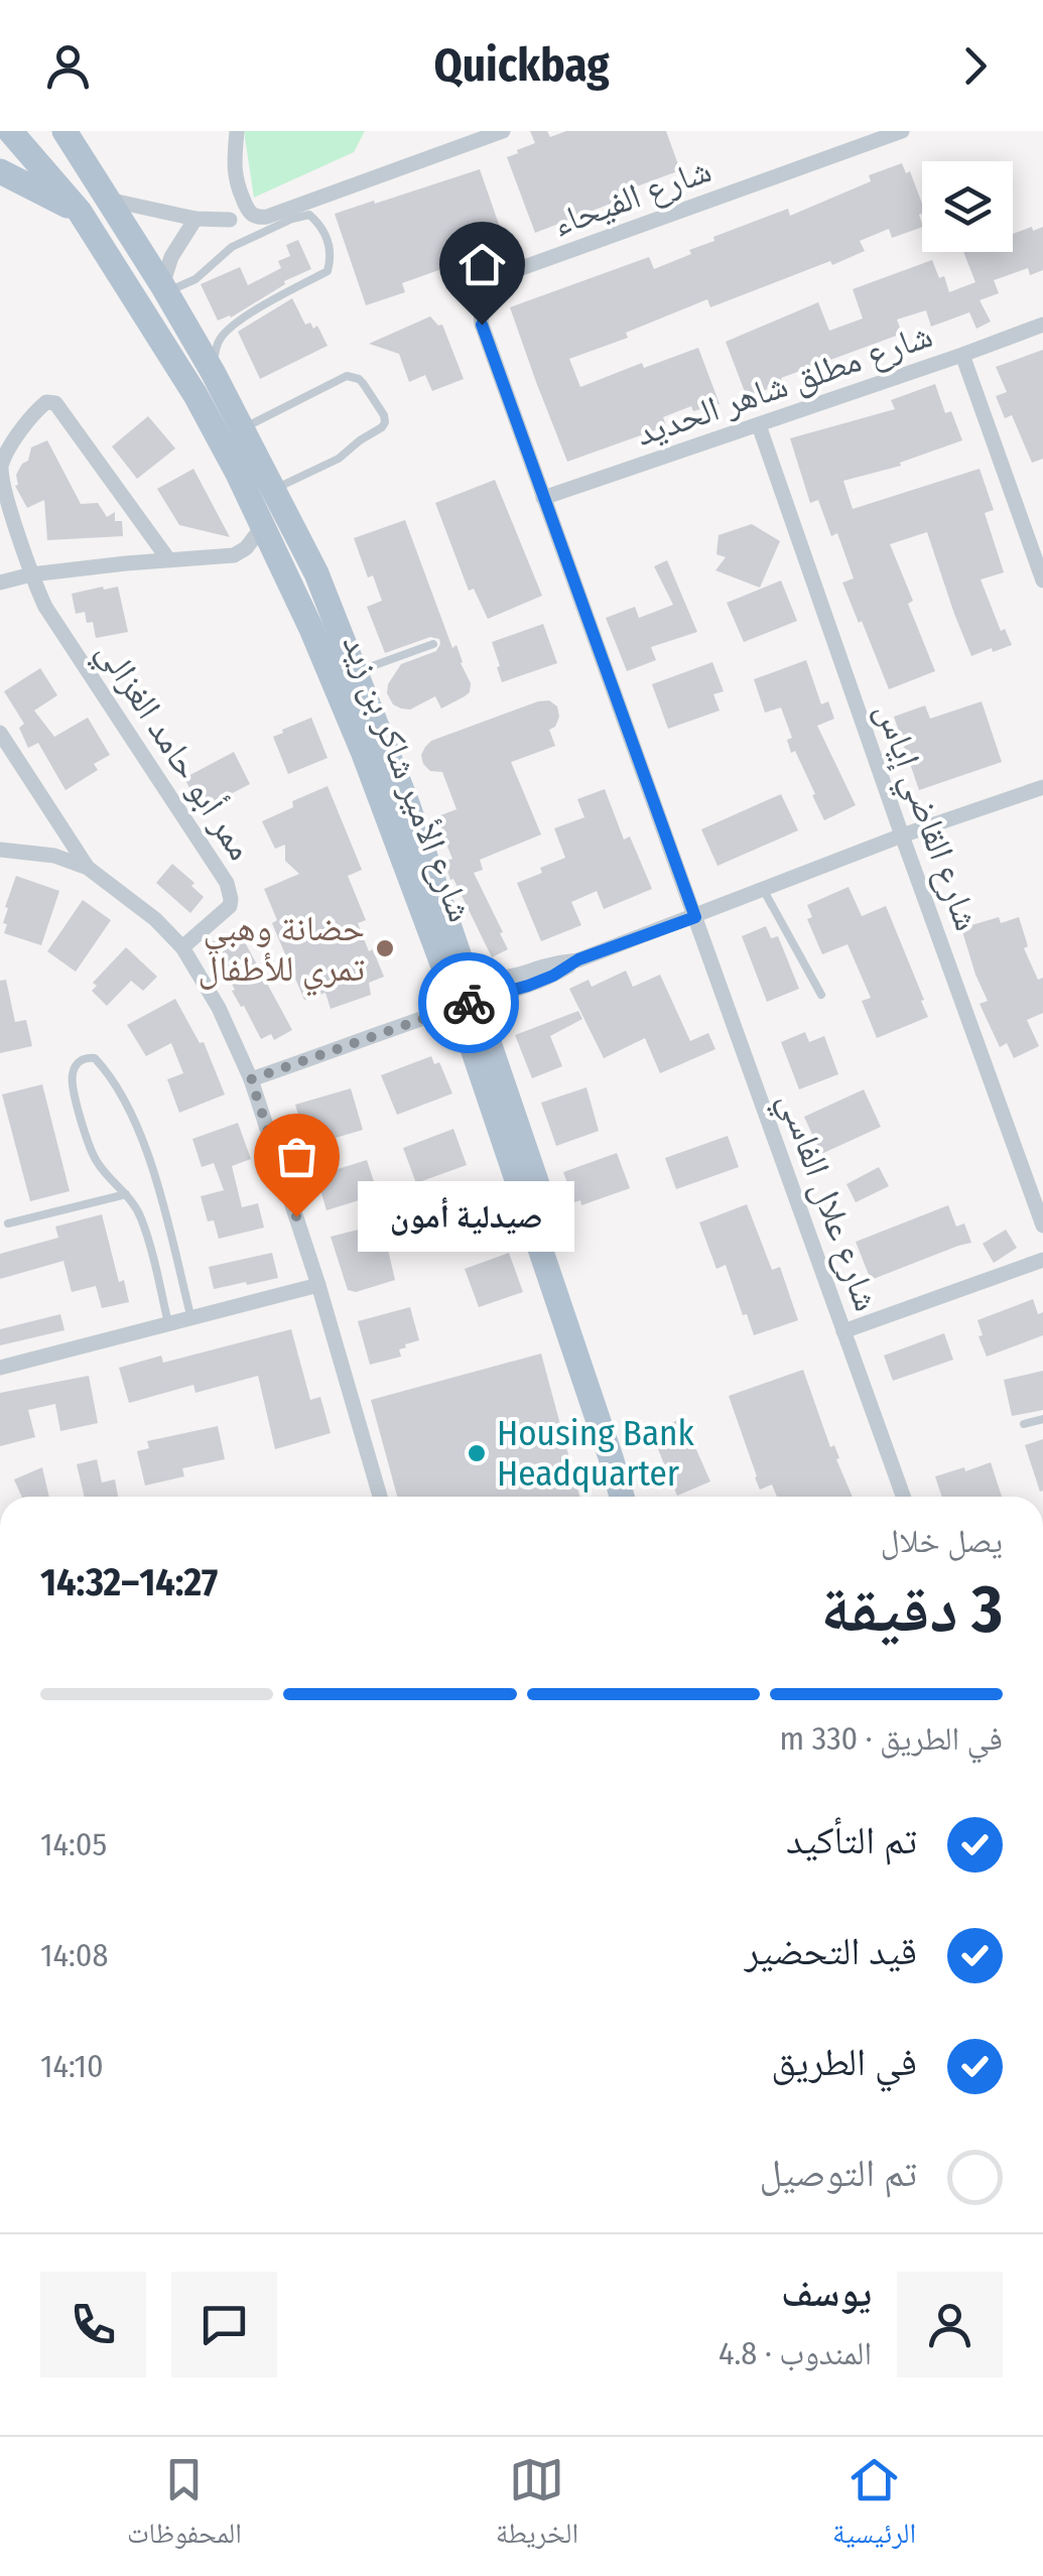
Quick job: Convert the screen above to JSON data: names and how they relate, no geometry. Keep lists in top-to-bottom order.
{
  "streets": {
    "main road": ["شارع الأمير شاكر بن زيد"],
    "street": [
      "شارع الفيحاء",
      "شارع مطلق شاهر الحديد",
      "ممر أبو حامد الغزالي",
      "شارع القاضي إياس",
      "شارع علال الفاسي"
    ]
  },
  "crossings": [
    ["شارع الفيحاء", "شارع علال الفاسي"],
    ["شارع مطلق شاهر الحديد", "شارع القاضي إياس"],
    ["شارع مطلق شاهر الحديد", "شارع علال الفاسي"]
  ],
  "places": ["حضانة وهبي تمري للأطفال", "صيدلية أمون", "Housing Bank Headquarter"],
  "page": {
    "header": "Quickbag",
    "bubble": "صيدلية أمون",
    "heading": ["3 دقيقة", "يصل خلال", "14:27–14:32"],
    "panel": ["يوسف", "المندوب · 4.8"],
    "bar": "في الطريق · 330 m",
    "list": [
      ["تم التأكيد", "14:05"],
      ["قيد التحضير", "14:08"],
      ["في الطريق", "14:10"],
      "تم التوصيل"
    ],
    "tabs": ["الرئيسية", "الخريطة", "المحفوظات"]
  }
}
